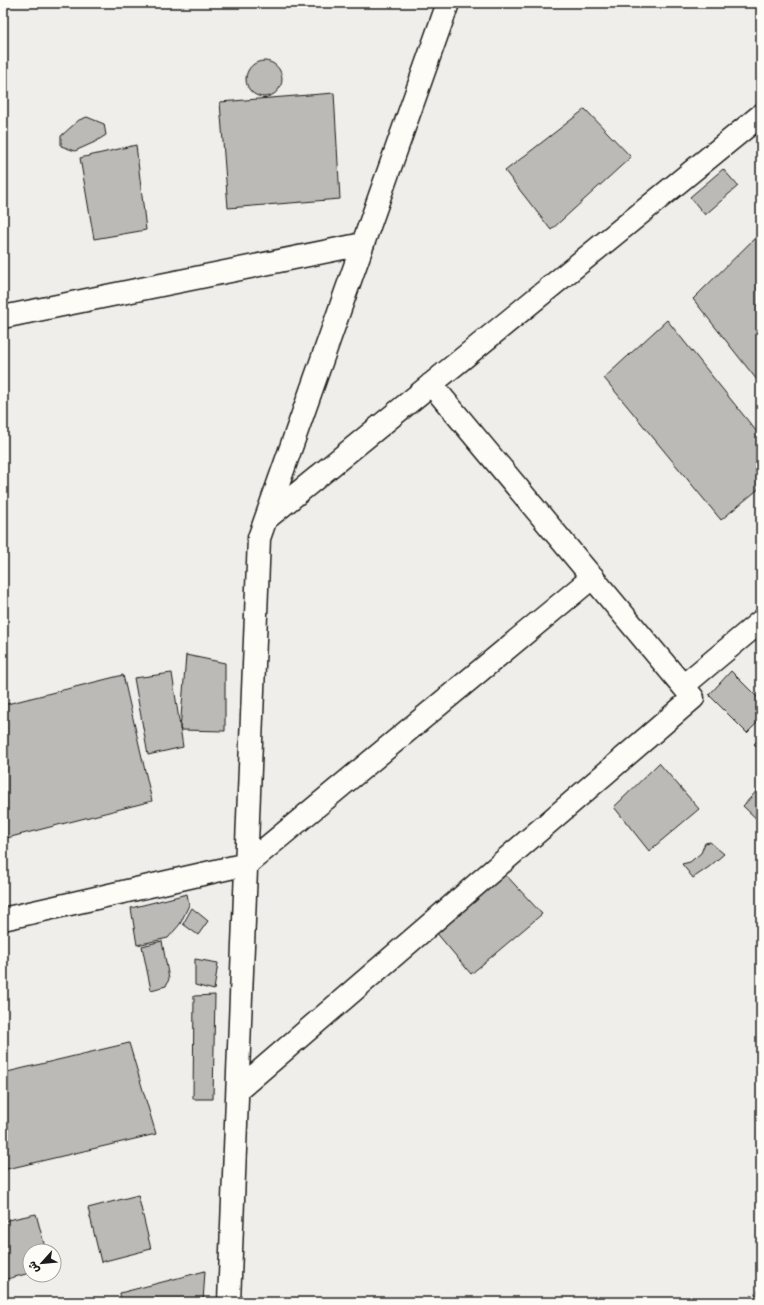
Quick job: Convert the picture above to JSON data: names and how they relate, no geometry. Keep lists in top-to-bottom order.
{
  "north": "bottom left"
}
